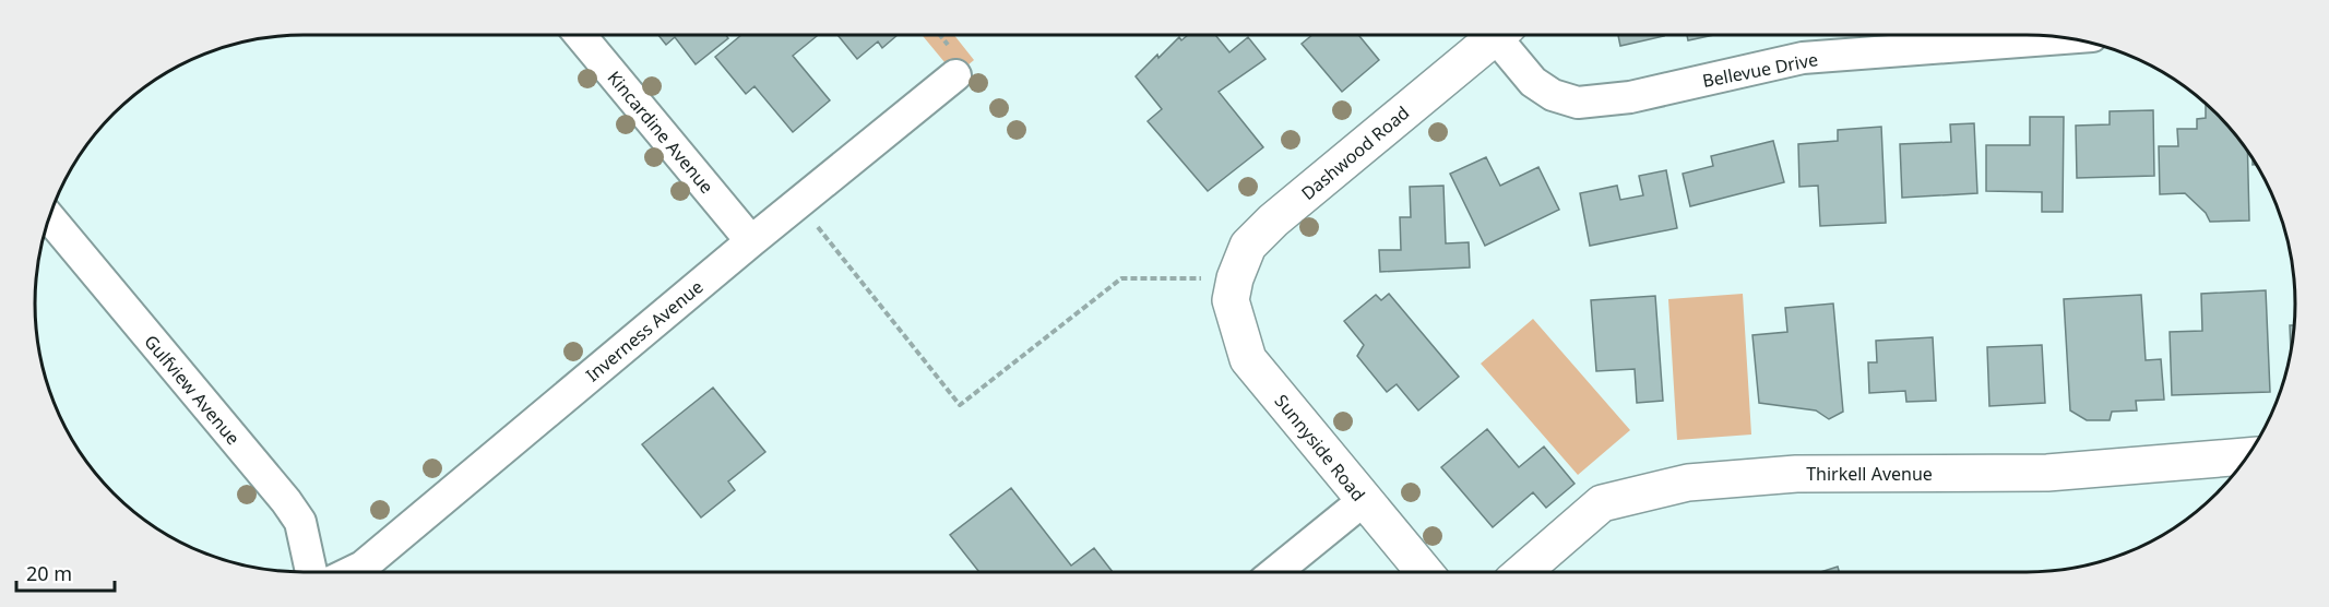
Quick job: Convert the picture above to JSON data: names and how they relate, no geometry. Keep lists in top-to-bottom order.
{
  "streets": {
    "street": [
      "Bellevue Drive",
      "Kincardine Avenue",
      "Dashwood Road",
      "Inverness Avenue",
      "Gulfview Avenue",
      "Sunnyside Road",
      "Thirkell Avenue"
    ]
  },
  "crossings": [
    ["Kincardine Avenue", "Inverness Avenue"],
    ["Dashwood Road", "Sunnyside Road"]
  ],
  "scale_bar": "20 m"
}
